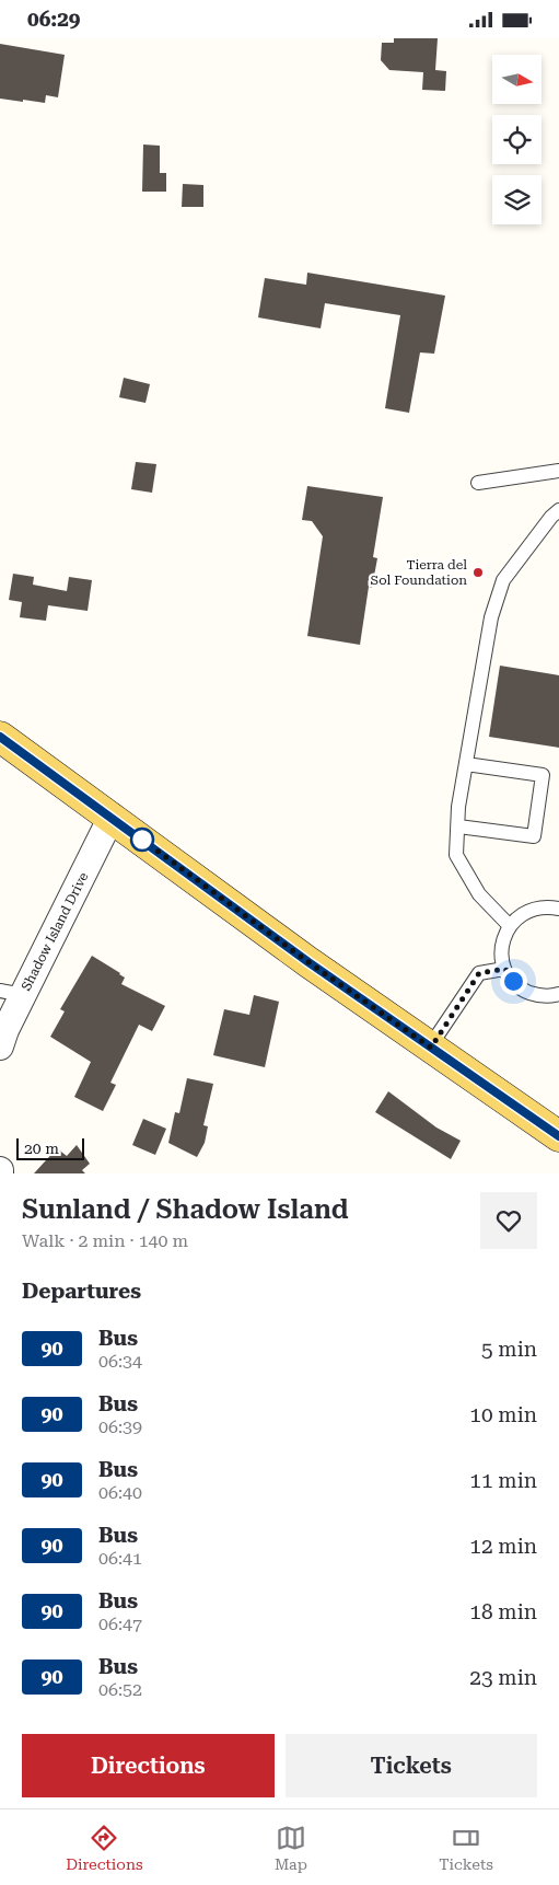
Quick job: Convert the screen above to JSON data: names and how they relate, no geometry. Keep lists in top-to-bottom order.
{
  "streets": {
    "street": ["Shadow Island Drive"]
  },
  "places": ["Tierra del Sol Foundation"],
  "lines": ["bus line 90"],
  "scale_bar": "20 m",
  "north": "right",
  "page": {
    "status": "06:29",
    "scale": "20 m",
    "heading": [
      ["Sunland / Shadow Island", "Walk · 2 min · 140 m"],
      "Departures"
    ],
    "list": [
      {
        "mark": "90",
        "name": "Bus",
        "note": "06:34",
        "value": "5 min"
      },
      {
        "mark": "90",
        "name": "Bus",
        "note": "06:39",
        "value": "10 min"
      },
      {
        "mark": "90",
        "name": "Bus",
        "note": "06:40",
        "value": "11 min"
      },
      {
        "mark": "90",
        "name": "Bus",
        "note": "06:41",
        "value": "12 min"
      },
      {
        "mark": "90",
        "name": "Bus",
        "note": "06:47",
        "value": "18 min"
      },
      {
        "mark": "90",
        "name": "Bus",
        "note": "06:52",
        "value": "23 min"
      }
    ],
    "buttons": ["Directions", "Tickets"],
    "tabs": ["Directions", "Map", "Tickets"]
  }
}
